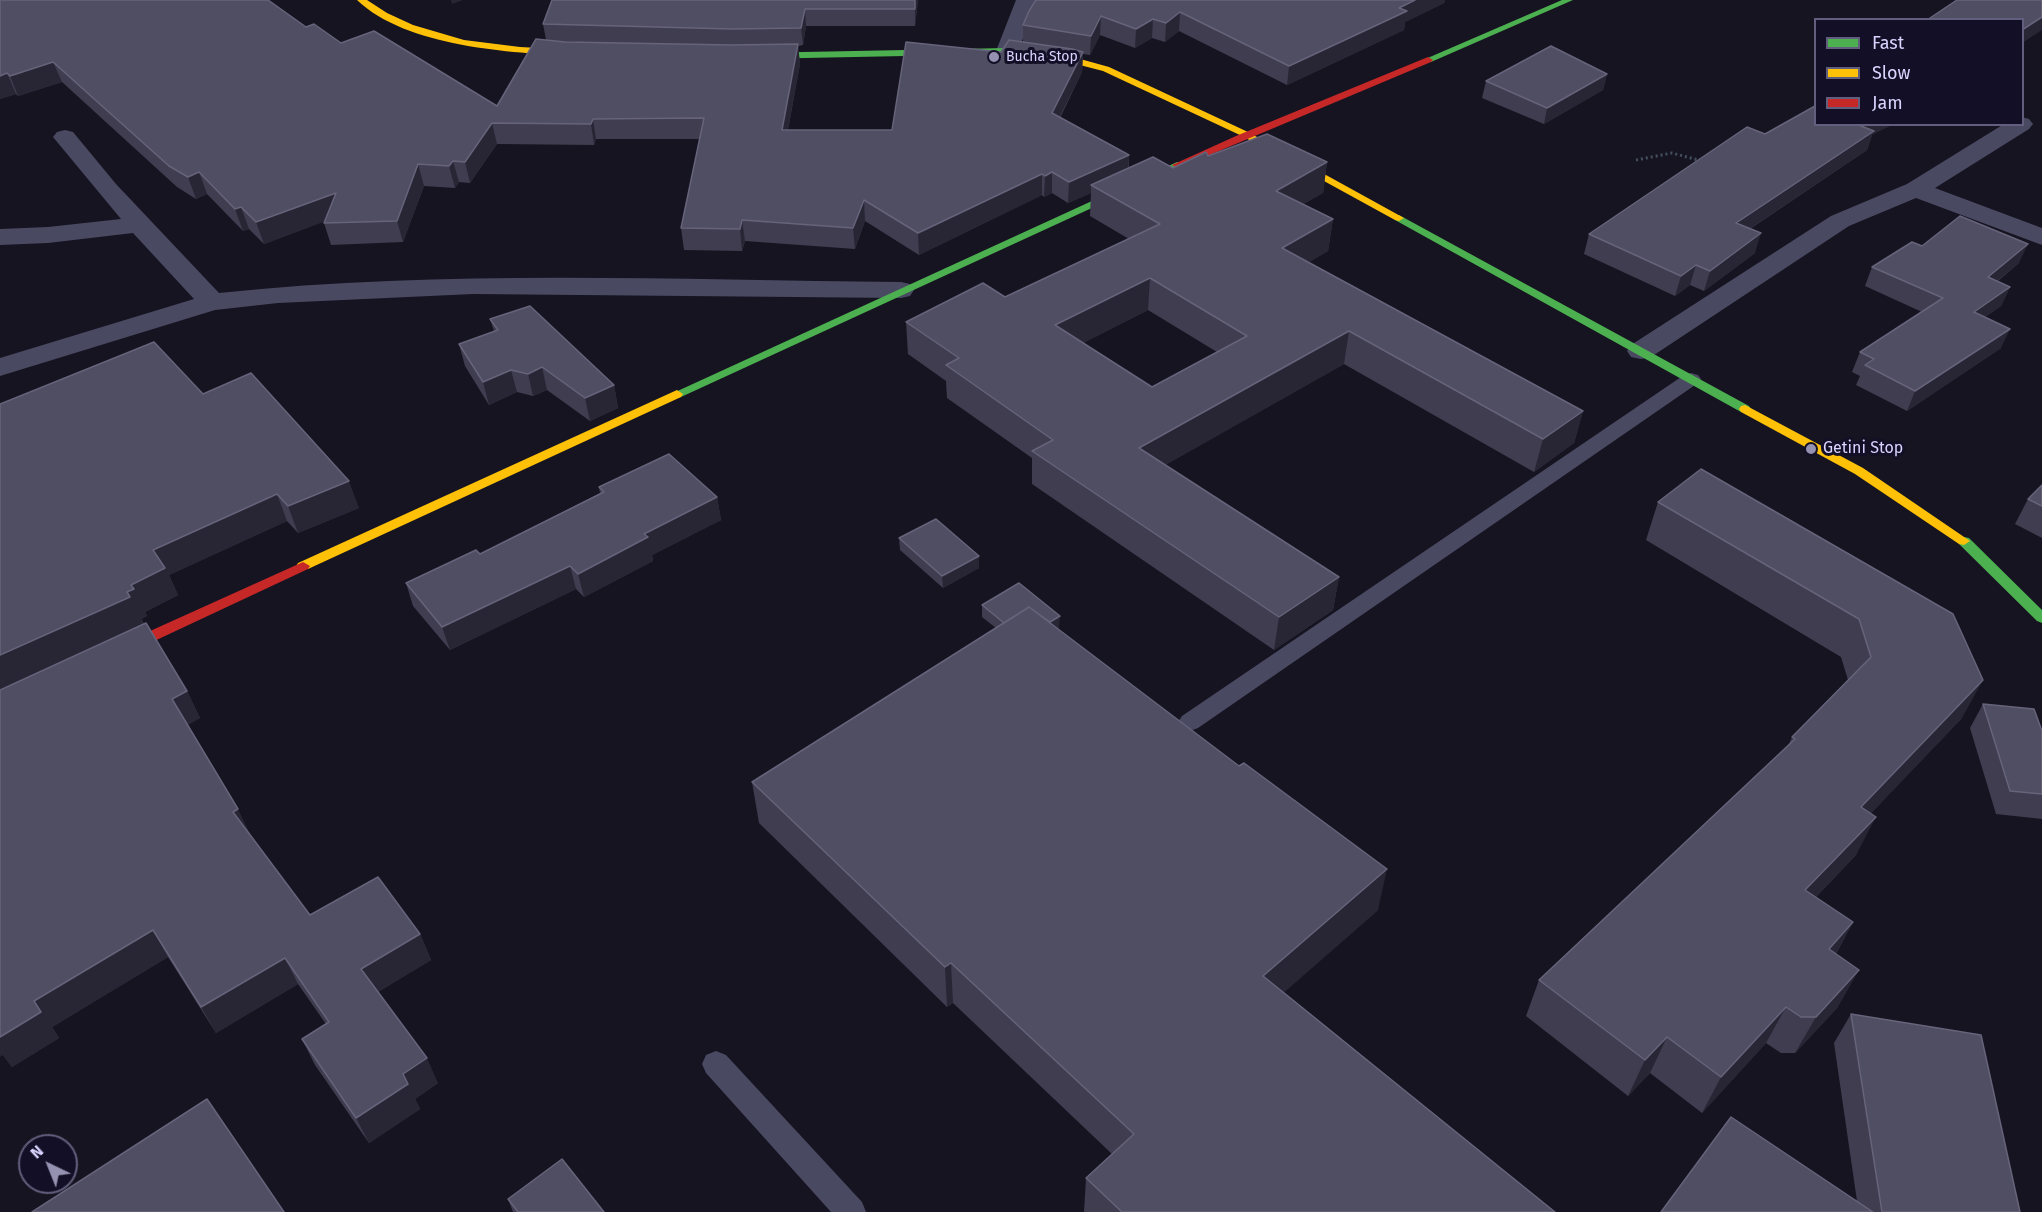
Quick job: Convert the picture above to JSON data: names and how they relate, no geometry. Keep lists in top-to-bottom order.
{
  "places": ["Bucha Stop", "Getini Stop"],
  "legend": ["Fast", "Slow", "Jam"],
  "north": "top left"
}
